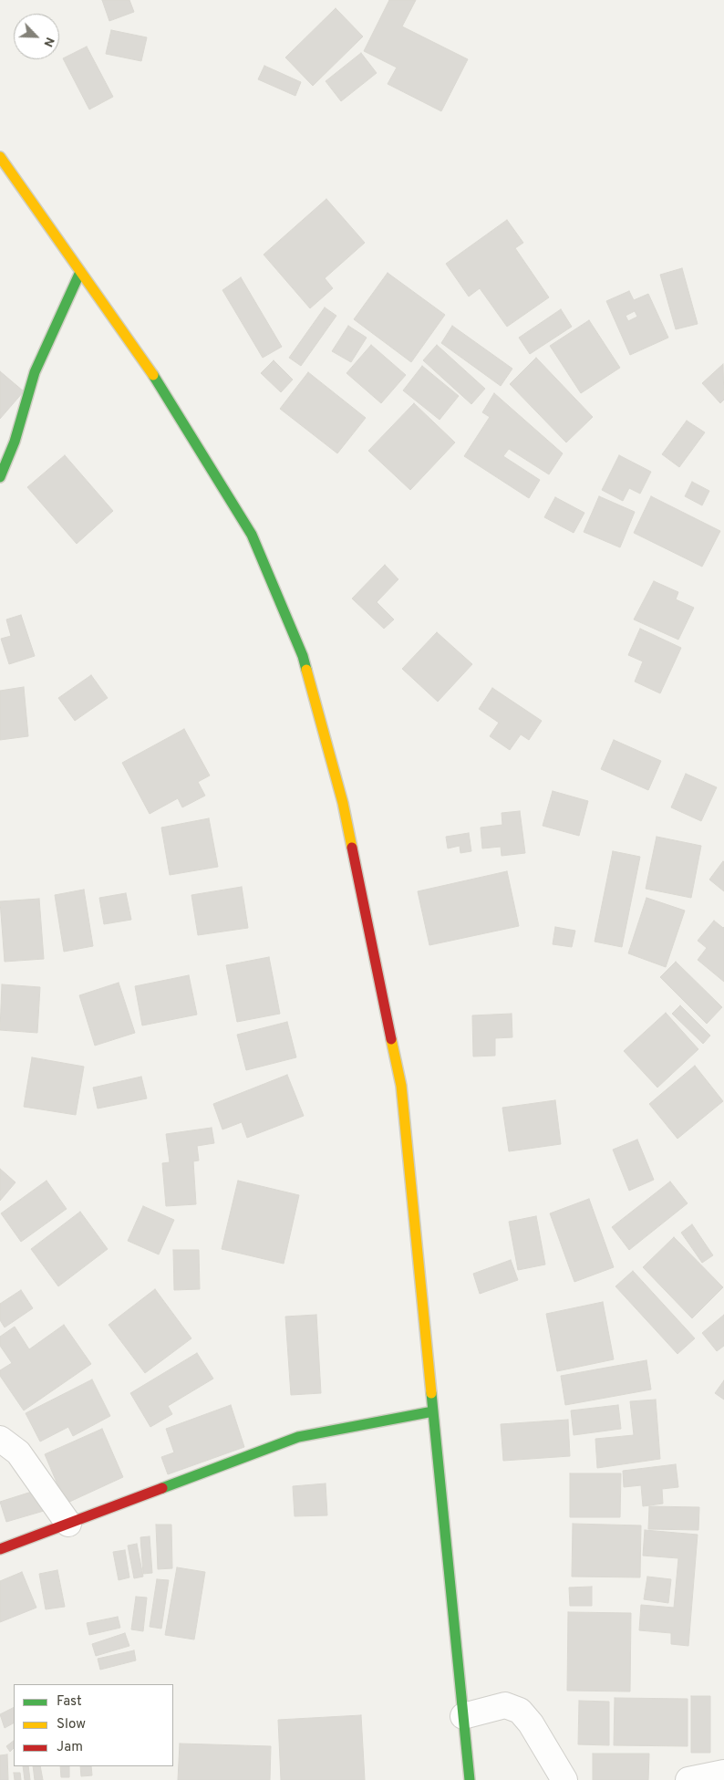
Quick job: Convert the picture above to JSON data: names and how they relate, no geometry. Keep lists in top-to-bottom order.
{
  "legend": ["Fast", "Slow", "Jam"],
  "north": "bottom right"
}
